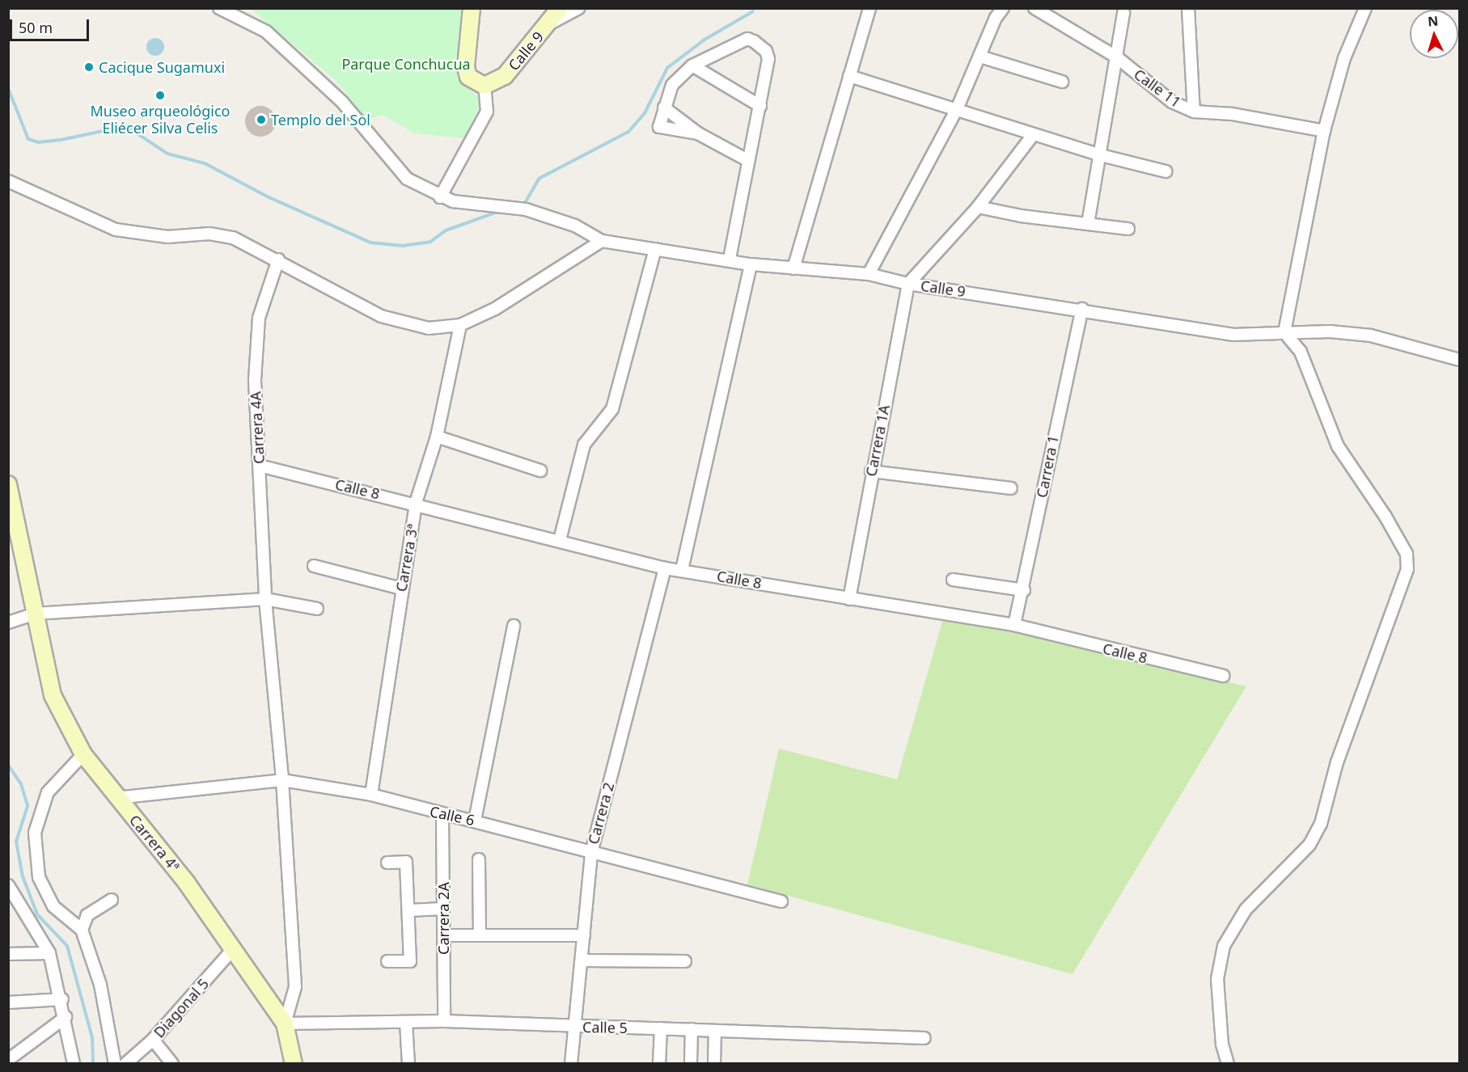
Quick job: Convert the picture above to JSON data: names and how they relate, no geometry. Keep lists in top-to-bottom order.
{
  "streets": {
    "street": [
      "Calle 9",
      "Calle 11",
      "Carrera 4A",
      "Carrera 1A",
      "Carrera 1",
      "Calle 8",
      "Carrera 3ª",
      "Carrera 2",
      "Calle 6",
      "Carrera 4ª",
      "Carrera 2A",
      "Diagonal 5",
      "Calle 5"
    ]
  },
  "crossings": [
    ["Calle 9", "Carrera 1A"],
    ["Calle 9", "Carrera 1"],
    ["Carrera 4A", "Calle 8"],
    ["Carrera 4A", "Calle 6"],
    ["Carrera 4A", "Carrera 4ª"],
    ["Carrera 4A", "Calle 5"],
    ["Carrera 1A", "Calle 8"],
    ["Carrera 1", "Calle 8"],
    ["Calle 8", "Carrera 3ª"],
    ["Calle 8", "Carrera 2"],
    ["Carrera 3ª", "Calle 6"],
    ["Carrera 2", "Calle 6"],
    ["Carrera 2", "Calle 5"],
    ["Calle 6", "Carrera 4ª"],
    ["Calle 6", "Carrera 2A"],
    ["Carrera 4ª", "Diagonal 5"],
    ["Carrera 4ª", "Calle 5"],
    ["Carrera 2A", "Calle 5"]
  ],
  "parks": ["Parque Conchucua"],
  "places": ["Cacique Sugamuxi", "Museo arqueológico Eliécer Silva Celis", "Templo del Sol"],
  "scale_bar": "50 m",
  "north": "top"
}
